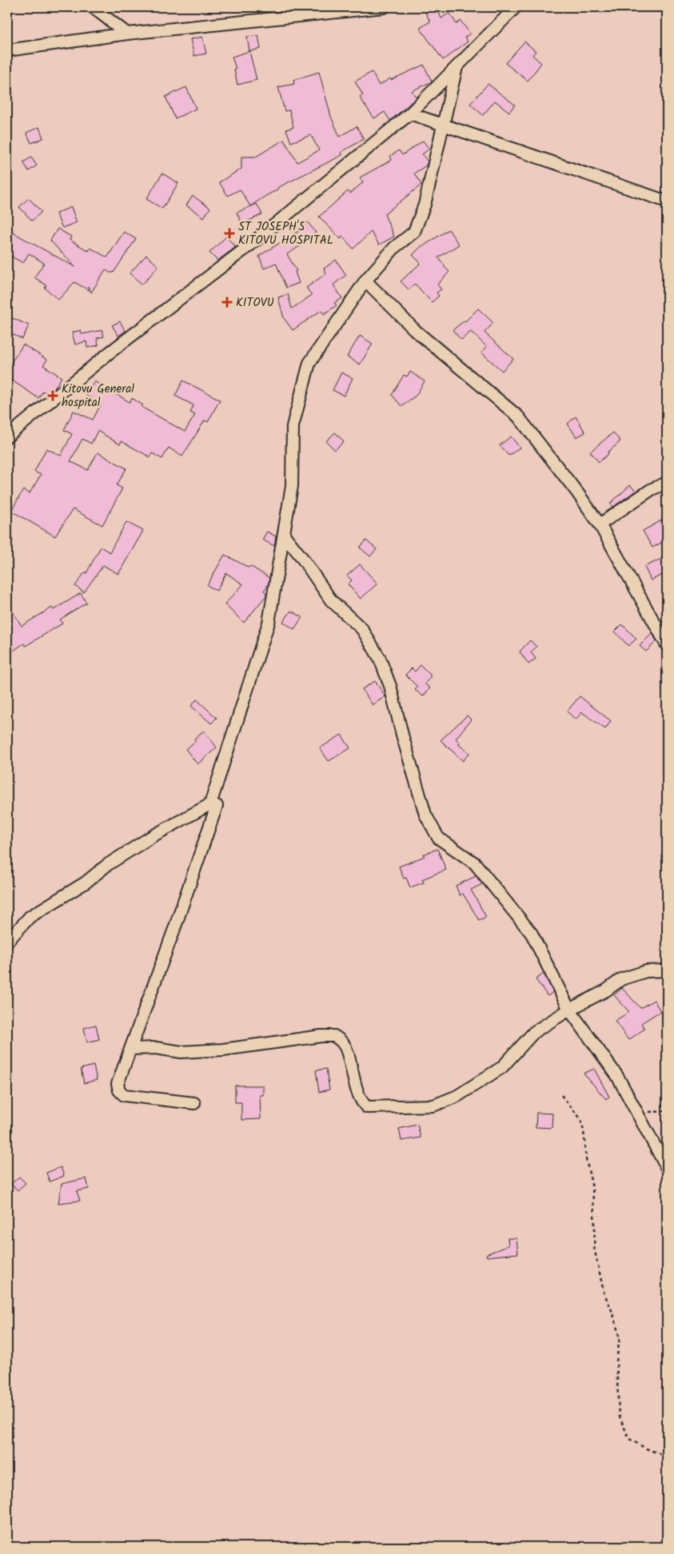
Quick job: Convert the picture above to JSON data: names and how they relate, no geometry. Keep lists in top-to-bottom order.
{
  "places": {
    "health": ["ST JOSEPH'S KITOVU HOSPITAL", "KITOVU", "Kitovu General hospital"]
  }
}
